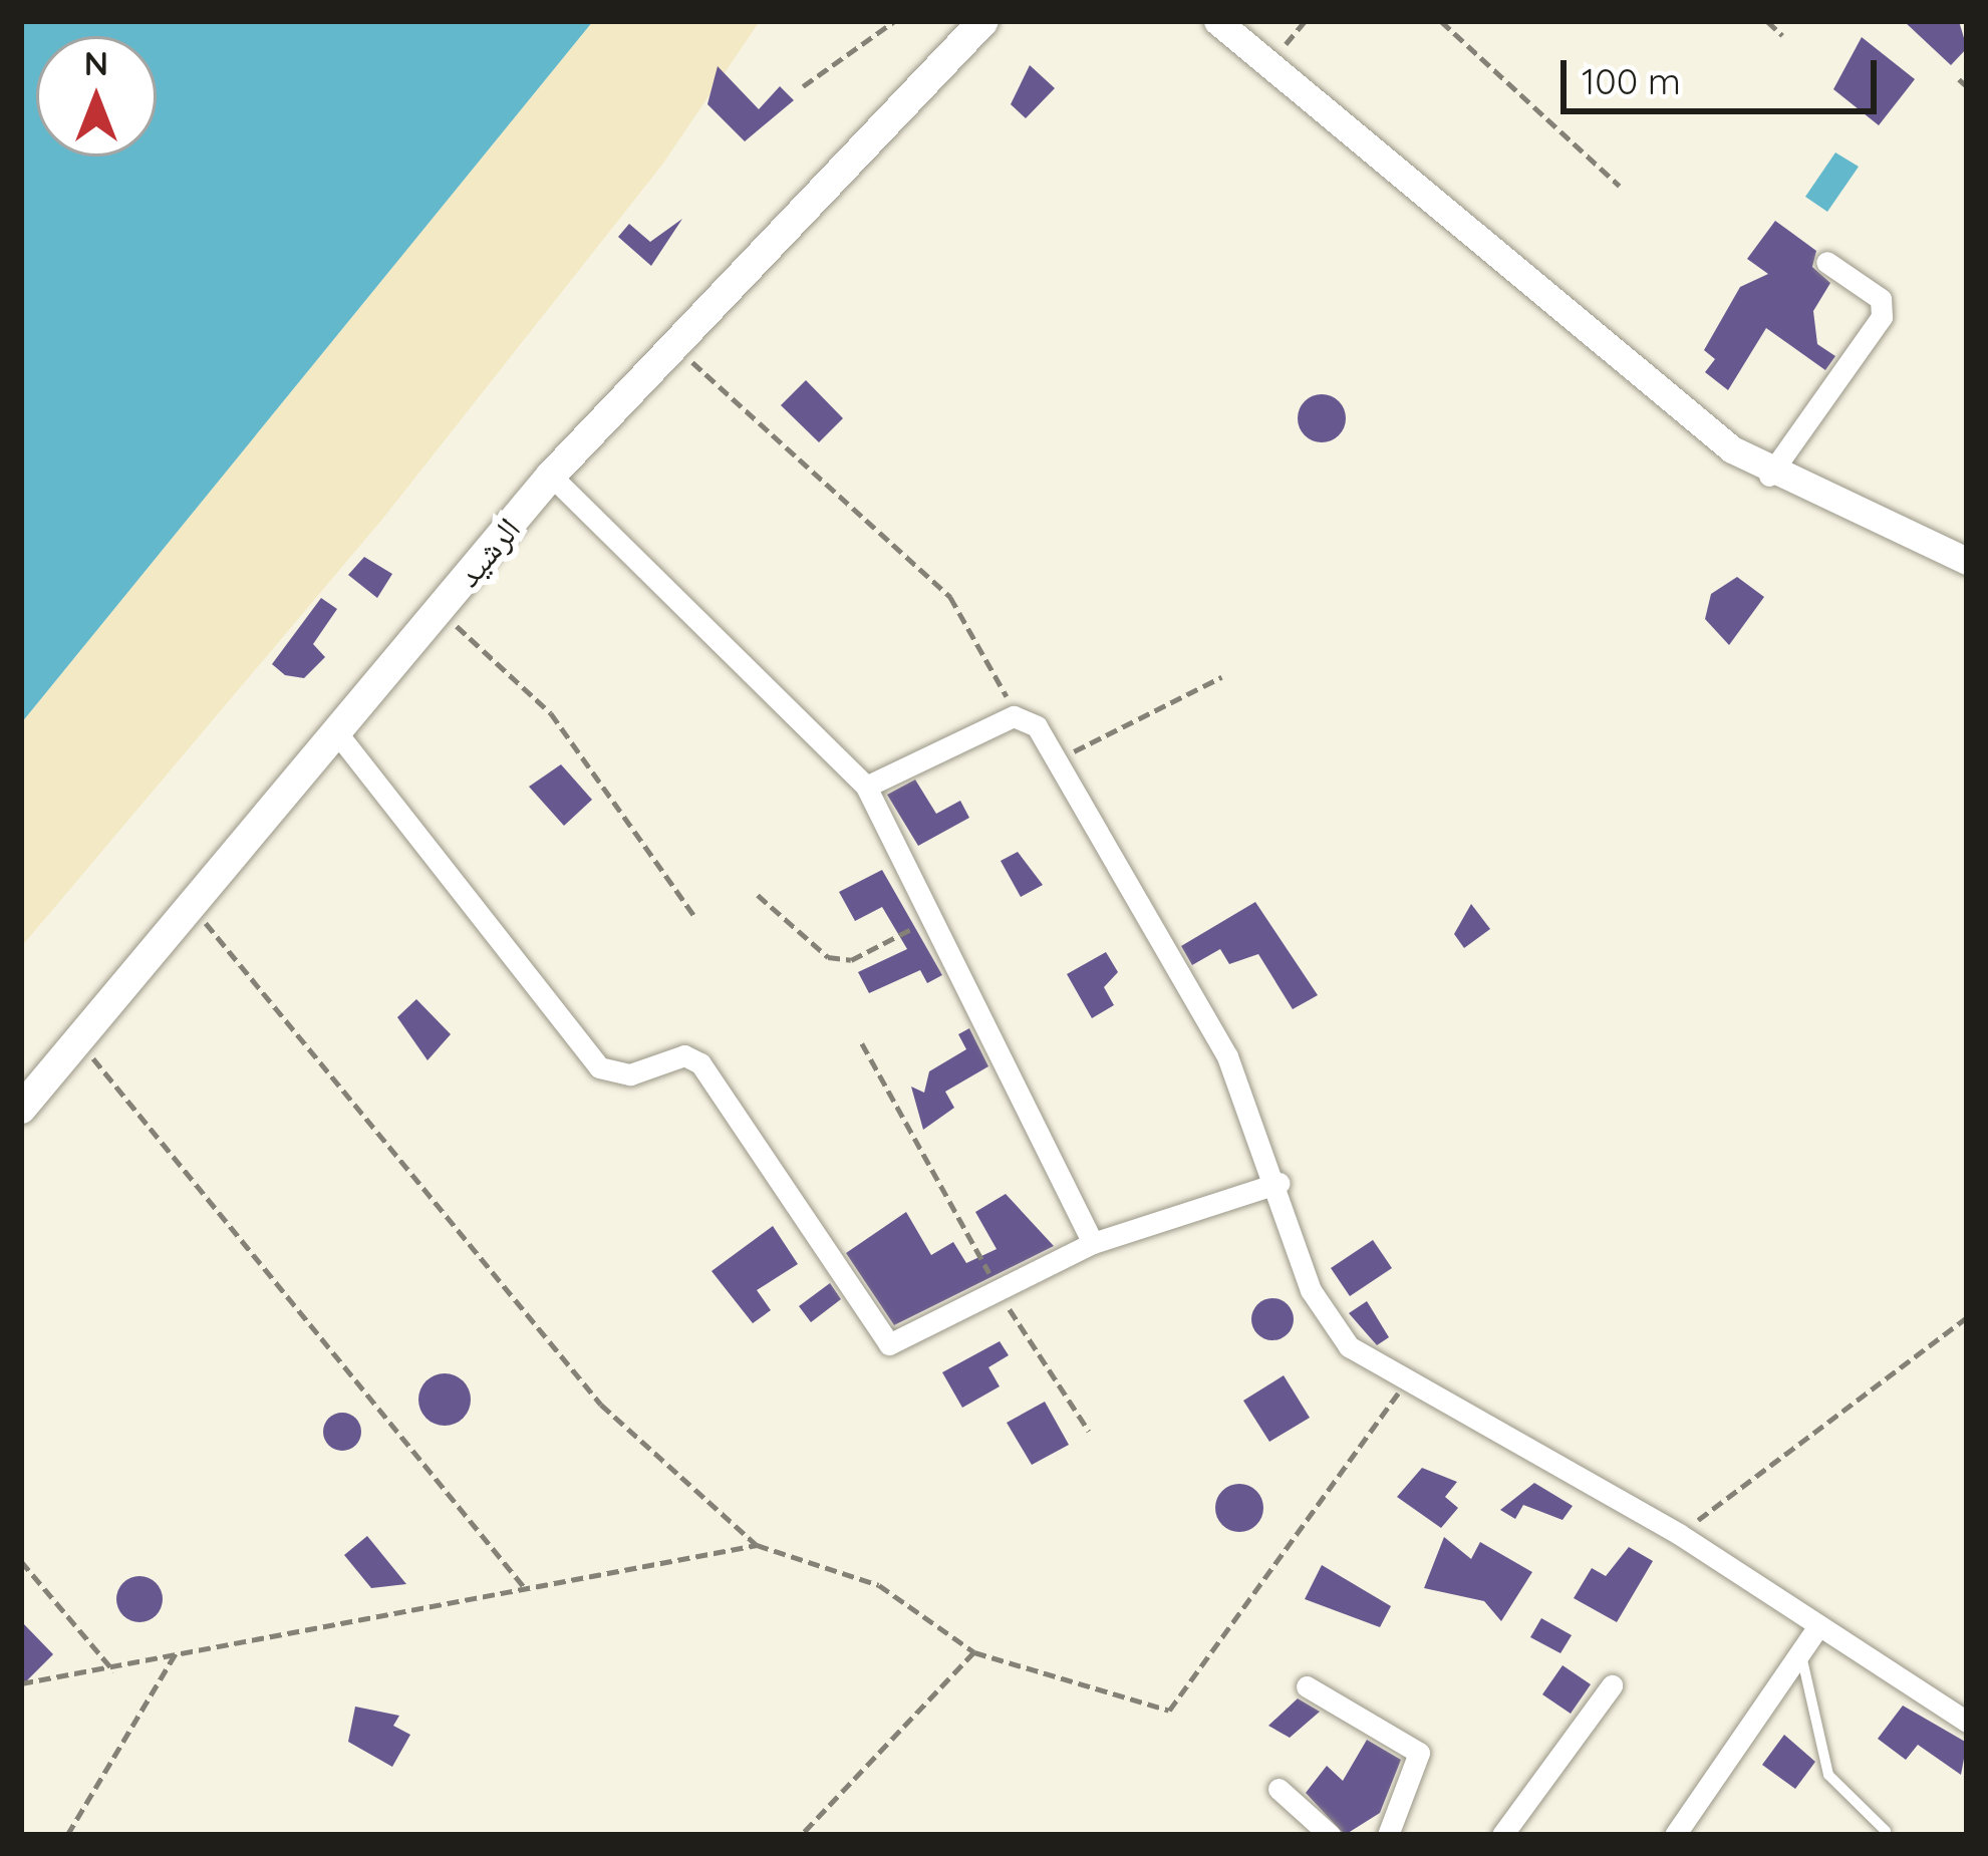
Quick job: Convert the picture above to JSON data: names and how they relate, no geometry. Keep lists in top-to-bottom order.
{
  "streets": {
    "main road": ["الرشيد"]
  },
  "scale_bar": "100 m",
  "north": "top"
}
